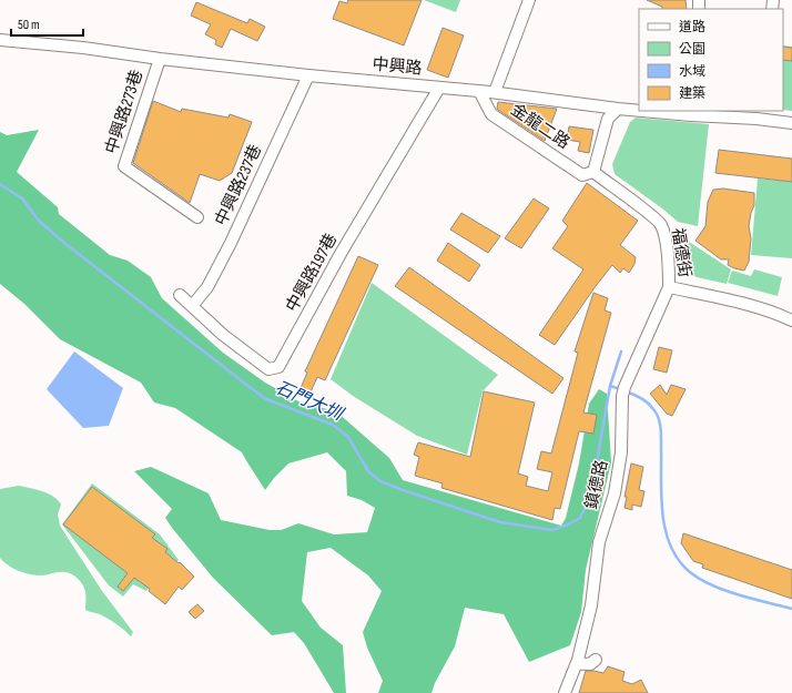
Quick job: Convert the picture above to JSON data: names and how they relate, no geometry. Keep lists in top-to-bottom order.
{
  "streets": {
    "street": [
      "中興路",
      "中興路273巷",
      "金龍二路",
      "中興路237巷",
      "福德街",
      "中興路197巷",
      "鎮德路"
    ]
  },
  "crossings": [
    ["中興路", "中興路273巷"],
    ["中興路", "金龍二路"],
    ["中興路", "中興路237巷"],
    ["中興路", "中興路197巷"],
    ["金龍二路", "福德街"],
    ["中興路237巷", "中興路197巷"],
    ["福德街", "鎮德路"]
  ],
  "water": ["石門大圳"],
  "legend": [
    "道路",
    "公園",
    "水域",
    "建築"
  ],
  "scale_bar": "50 m"
}
